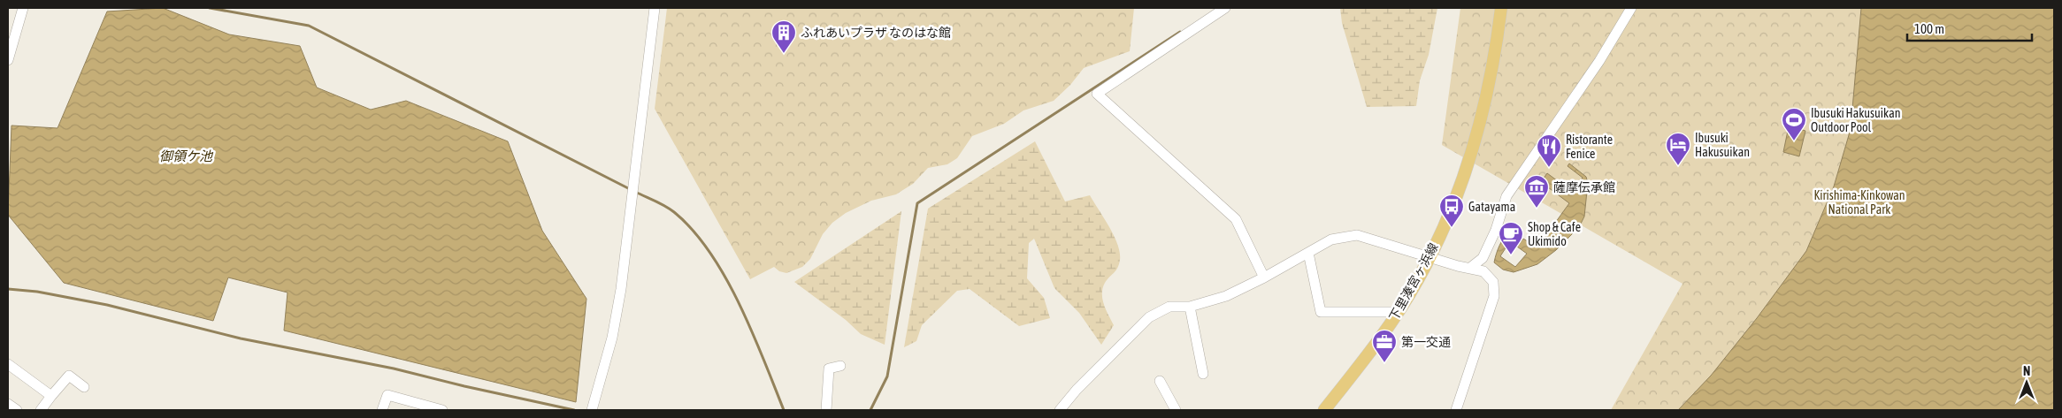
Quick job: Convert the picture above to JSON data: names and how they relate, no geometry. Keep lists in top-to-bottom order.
{
  "streets": {
    "main road": ["下里湊宮ヶ浜線"]
  },
  "water": ["御領ケ池"],
  "parks": ["Kirishima-Kinkowan National Park"],
  "places": {
    "building": ["ふれあいプラザ なのはな館"],
    "sports": ["Ibusuki Hakusuikan Outdoor Pool"],
    "hotel": ["Ibusuki Hakusuikan"],
    "restaurant": ["Ristorante Fenice"],
    "museum": ["薩摩伝承館"],
    "bus stop": ["Gatayama"],
    "cafe": ["Shop & Cafe Ukimido"],
    "office": ["第一交通"]
  },
  "scale_bar": "100 m",
  "north": "top"
}
